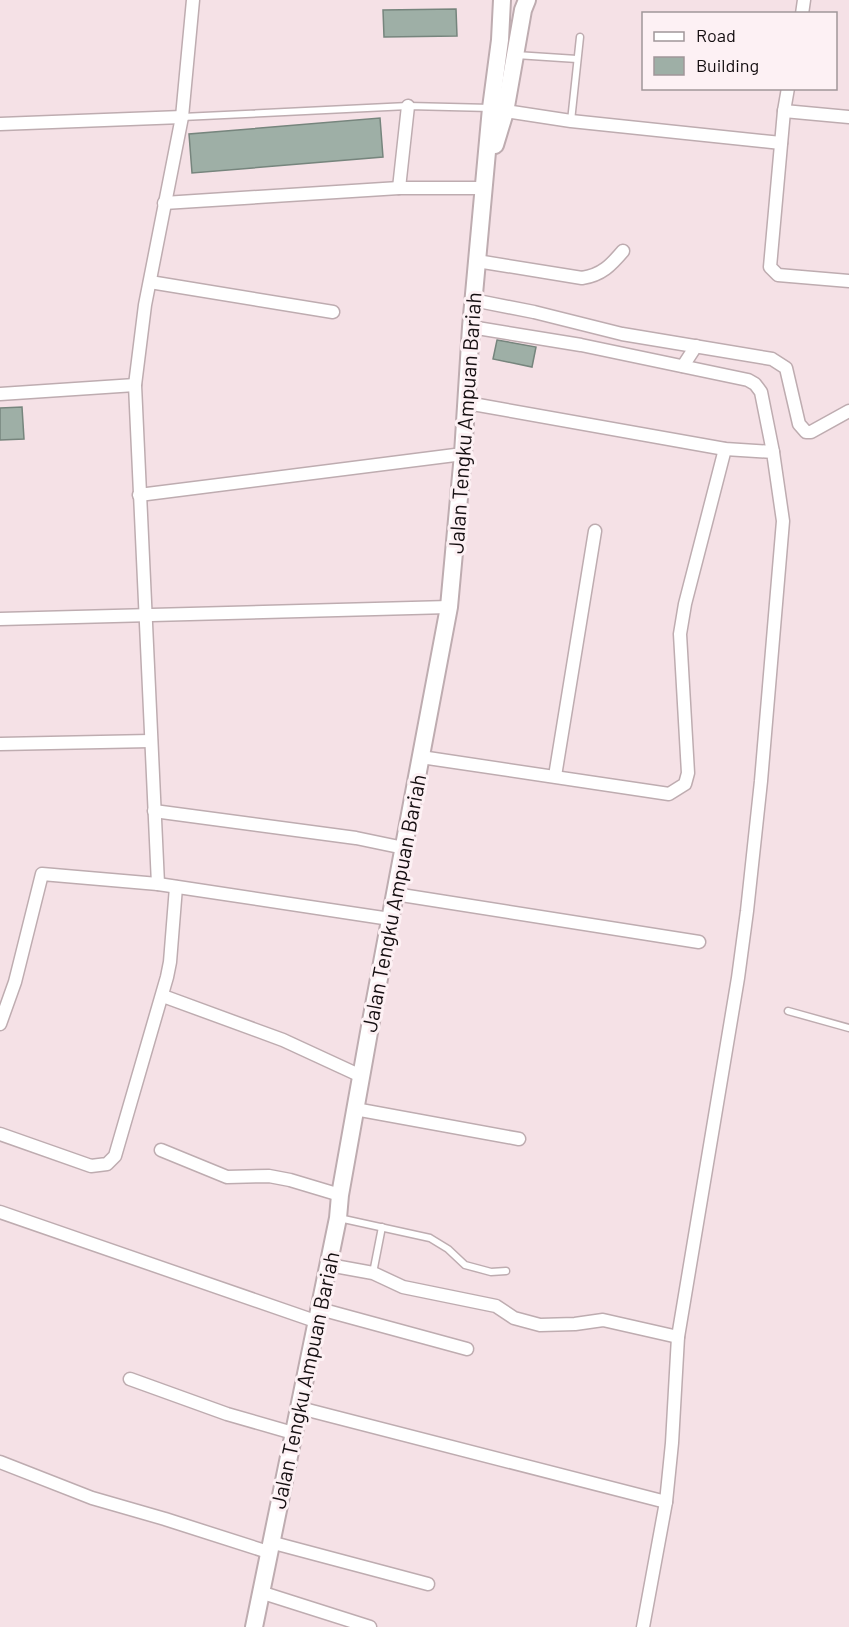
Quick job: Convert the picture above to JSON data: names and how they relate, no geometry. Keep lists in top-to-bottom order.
{
  "streets": {
    "main road": ["Jalan Tengku Ampuan Bariah"]
  },
  "legend": ["Road", "Building"]
}
